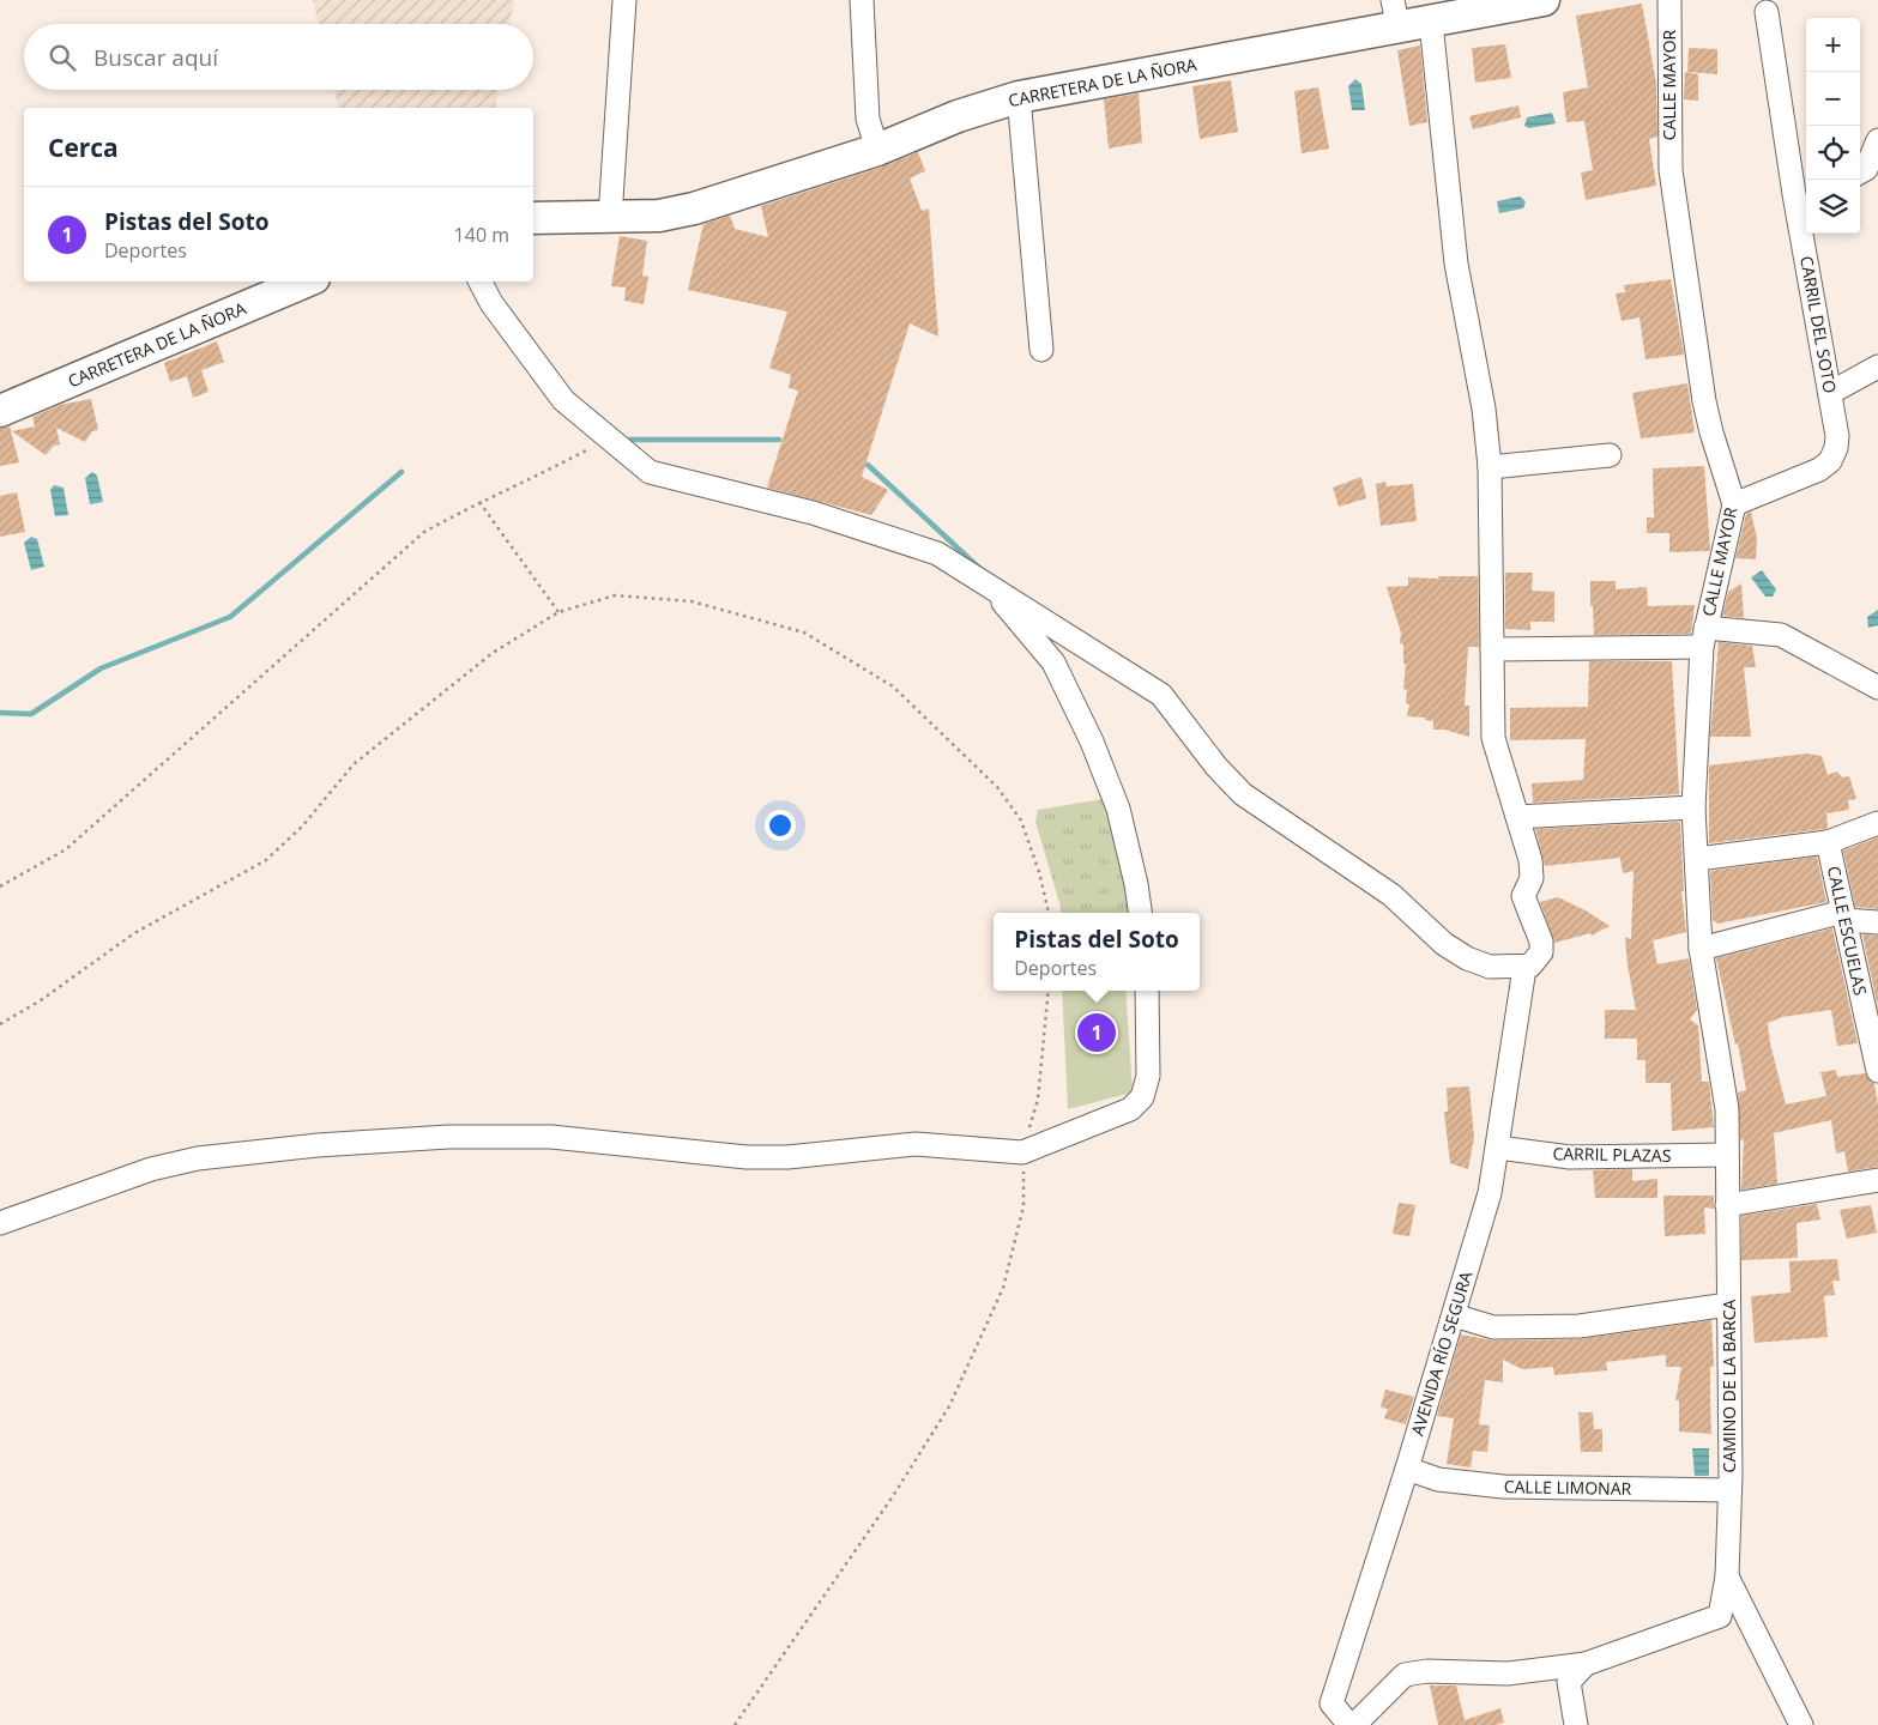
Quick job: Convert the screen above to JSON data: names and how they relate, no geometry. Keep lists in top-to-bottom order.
{
  "streets": {
    "main road": ["CARRETERA DE LA ÑORA"],
    "street": [
      "CALLE MAYOR",
      "CARRIL DEL SOTO",
      "CALLE ESCUELAS",
      "CARRIL PLAZAS",
      "AVENIDA RÍO SEGURA",
      "CAMINO DE LA BARCA",
      "CALLE LIMONAR"
    ]
  },
  "crossings": [
    ["CALLE MAYOR", "CARRIL DEL SOTO"],
    ["CALLE MAYOR", "CAMINO DE LA BARCA"],
    ["CARRIL PLAZAS", "AVENIDA RÍO SEGURA"],
    ["CARRIL PLAZAS", "CAMINO DE LA BARCA"],
    ["AVENIDA RÍO SEGURA", "CALLE LIMONAR"],
    ["CAMINO DE LA BARCA", "CALLE LIMONAR"]
  ],
  "page": {
    "map_buttons": ["+", "−"],
    "search": "Buscar aquí",
    "heading": "Cerca",
    "list": [
      {
        "mark": "1",
        "name": "Pistas del Soto",
        "note": "Deportes",
        "value": "140 m"
      }
    ],
    "popup": ["Pistas del Soto", "Deportes"],
    "pins": "1"
  }
}
